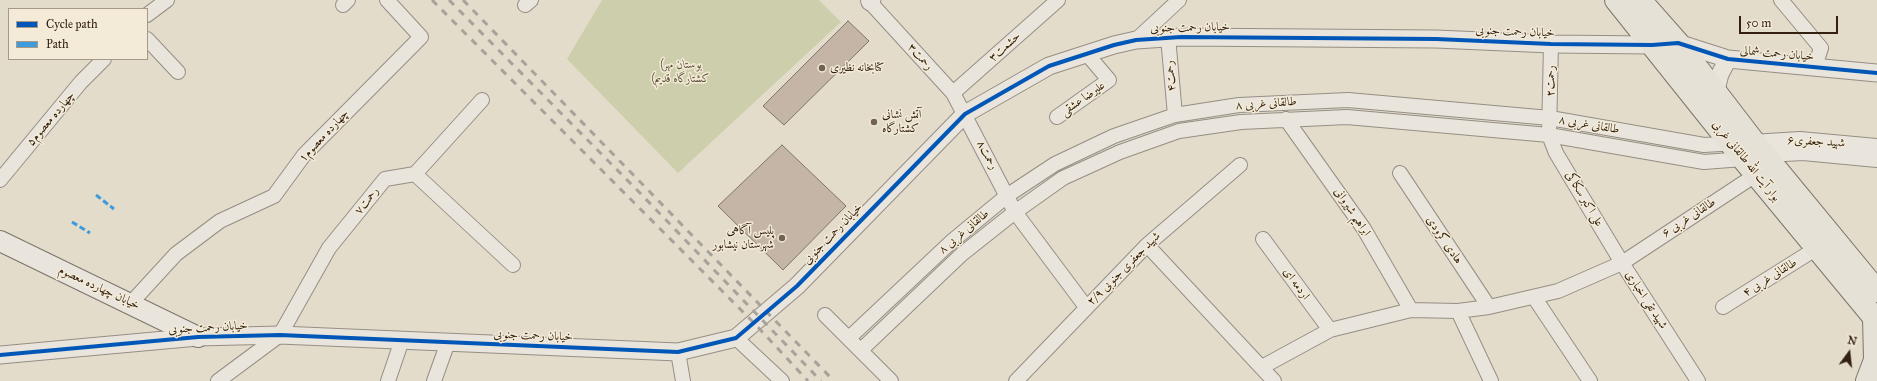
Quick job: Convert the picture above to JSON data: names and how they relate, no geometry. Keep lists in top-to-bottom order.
{
  "streets": {
    "main road": ["بوار آیت الله طالقانی غربی", "خیابان چهارده معصوم"],
    "street": [
      "خیابان رحمت جنوبی",
      "حشمت۳",
      "خیابان رحمت شمالی",
      "رحمت۳",
      "رحمت۴",
      "رحمت۲",
      "علیرضا عشقی",
      "طالقانی غربی ۸",
      "چهارده معصوم۵",
      "چهارده معصوم۱",
      "شهید جعفری۶",
      "رحمت۸",
      "علی اکبر سکاکی",
      "رحمت۷",
      "ابراهیم شیروانی",
      "طالقانی غربی ۶",
      "هادی کرودی",
      "شهید جعفری جنوبی ۲/۹",
      "طالقانی غربی ۴",
      "اردمه ای",
      "شهید تقی اخباری"
    ]
  },
  "crossings": [
    ["خیابان رحمت جنوبی", "خیابان رحمت شمالی"],
    ["خیابان رحمت جنوبی", "رحمت۳"],
    ["خیابان رحمت جنوبی", "رحمت۴"],
    ["خیابان رحمت جنوبی", "رحمت۲"],
    ["خیابان رحمت جنوبی", "علیرضا عشقی"],
    ["خیابان رحمت جنوبی", "رحمت۸"],
    ["خیابان رحمت جنوبی", "بوار آیت الله طالقانی غربی"],
    ["خیابان رحمت جنوبی", "رحمت۷"],
    ["خیابان رحمت جنوبی", "خیابان چهارده معصوم"],
    ["حشمت۳", "رحمت۳"],
    ["خیابان رحمت شمالی", "بوار آیت الله طالقانی غربی"],
    ["رحمت۳", "رحمت۸"],
    ["رحمت۴", "طالقانی غربی ۸"],
    ["رحمت۲", "طالقانی غربی ۸"],
    ["رحمت۲", "علی اکبر سکاکی"],
    ["طالقانی غربی ۸", "شهید جعفری۶"],
    ["طالقانی غربی ۸", "رحمت۸"],
    ["طالقانی غربی ۸", "بوار آیت الله طالقانی غربی"],
    ["طالقانی غربی ۸", "علی اکبر سکاکی"],
    ["طالقانی غربی ۸", "ابراهیم شیروانی"],
    ["طالقانی غربی ۸", "طالقانی غربی ۶"],
    ["چهارده معصوم۱", "خیابان چهارده معصوم"],
    ["شهید جعفری۶", "بوار آیت الله طالقانی غربی"],
    ["شهید جعفری۶", "طالقانی غربی ۶"],
    ["رحمت۸", "شهید جعفری جنوبی ۲/۹"],
    ["بوار آیت الله طالقانی غربی", "طالقانی غربی ۶"],
    ["بوار آیت الله طالقانی غربی", "طالقانی غربی ۴"],
    ["علی اکبر سکاکی", "طالقانی غربی ۶"],
    ["علی اکبر سکاکی", "شهید تقی اخباری"],
    ["ابراهیم شیروانی", "طالقانی غربی ۶"],
    ["طالقانی غربی ۶", "هادی کرودی"],
    ["طالقانی غربی ۶", "اردمه ای"],
    ["طالقانی غربی ۶", "شهید تقی اخباری"]
  ],
  "parks": ["(بوستان مهر (کشتارگاه قدیم"],
  "places": ["کتابخانه نظیری", "آتش نشانی کشتارگاه", "پلیس آگاهی شهرستان نیشابور"],
  "legend": ["Cycle path", "Path"],
  "scale_bar": "50 m",
  "north": "top"
}
